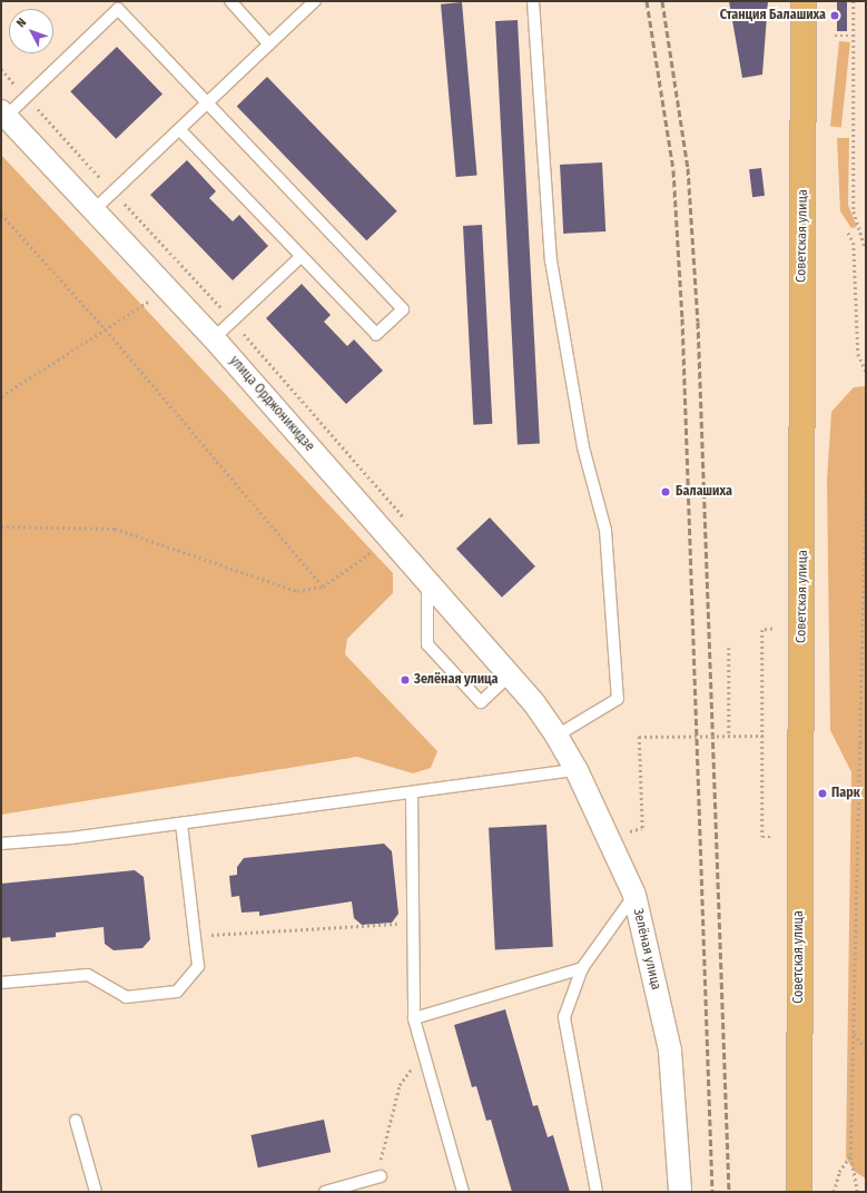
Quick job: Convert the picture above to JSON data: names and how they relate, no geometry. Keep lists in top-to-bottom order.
{
  "streets": {
    "main road": ["Советская улица"],
    "street": ["улица Орджоникидзе", "Зелёная улица"]
  },
  "crossings": [
    ["улица Орджоникидзе", "Зелёная улица"]
  ],
  "places": [
    "Станция Балашиха",
    "Балашиха",
    "Зелёная улица",
    "Парк"
  ],
  "north": "top left"
}
